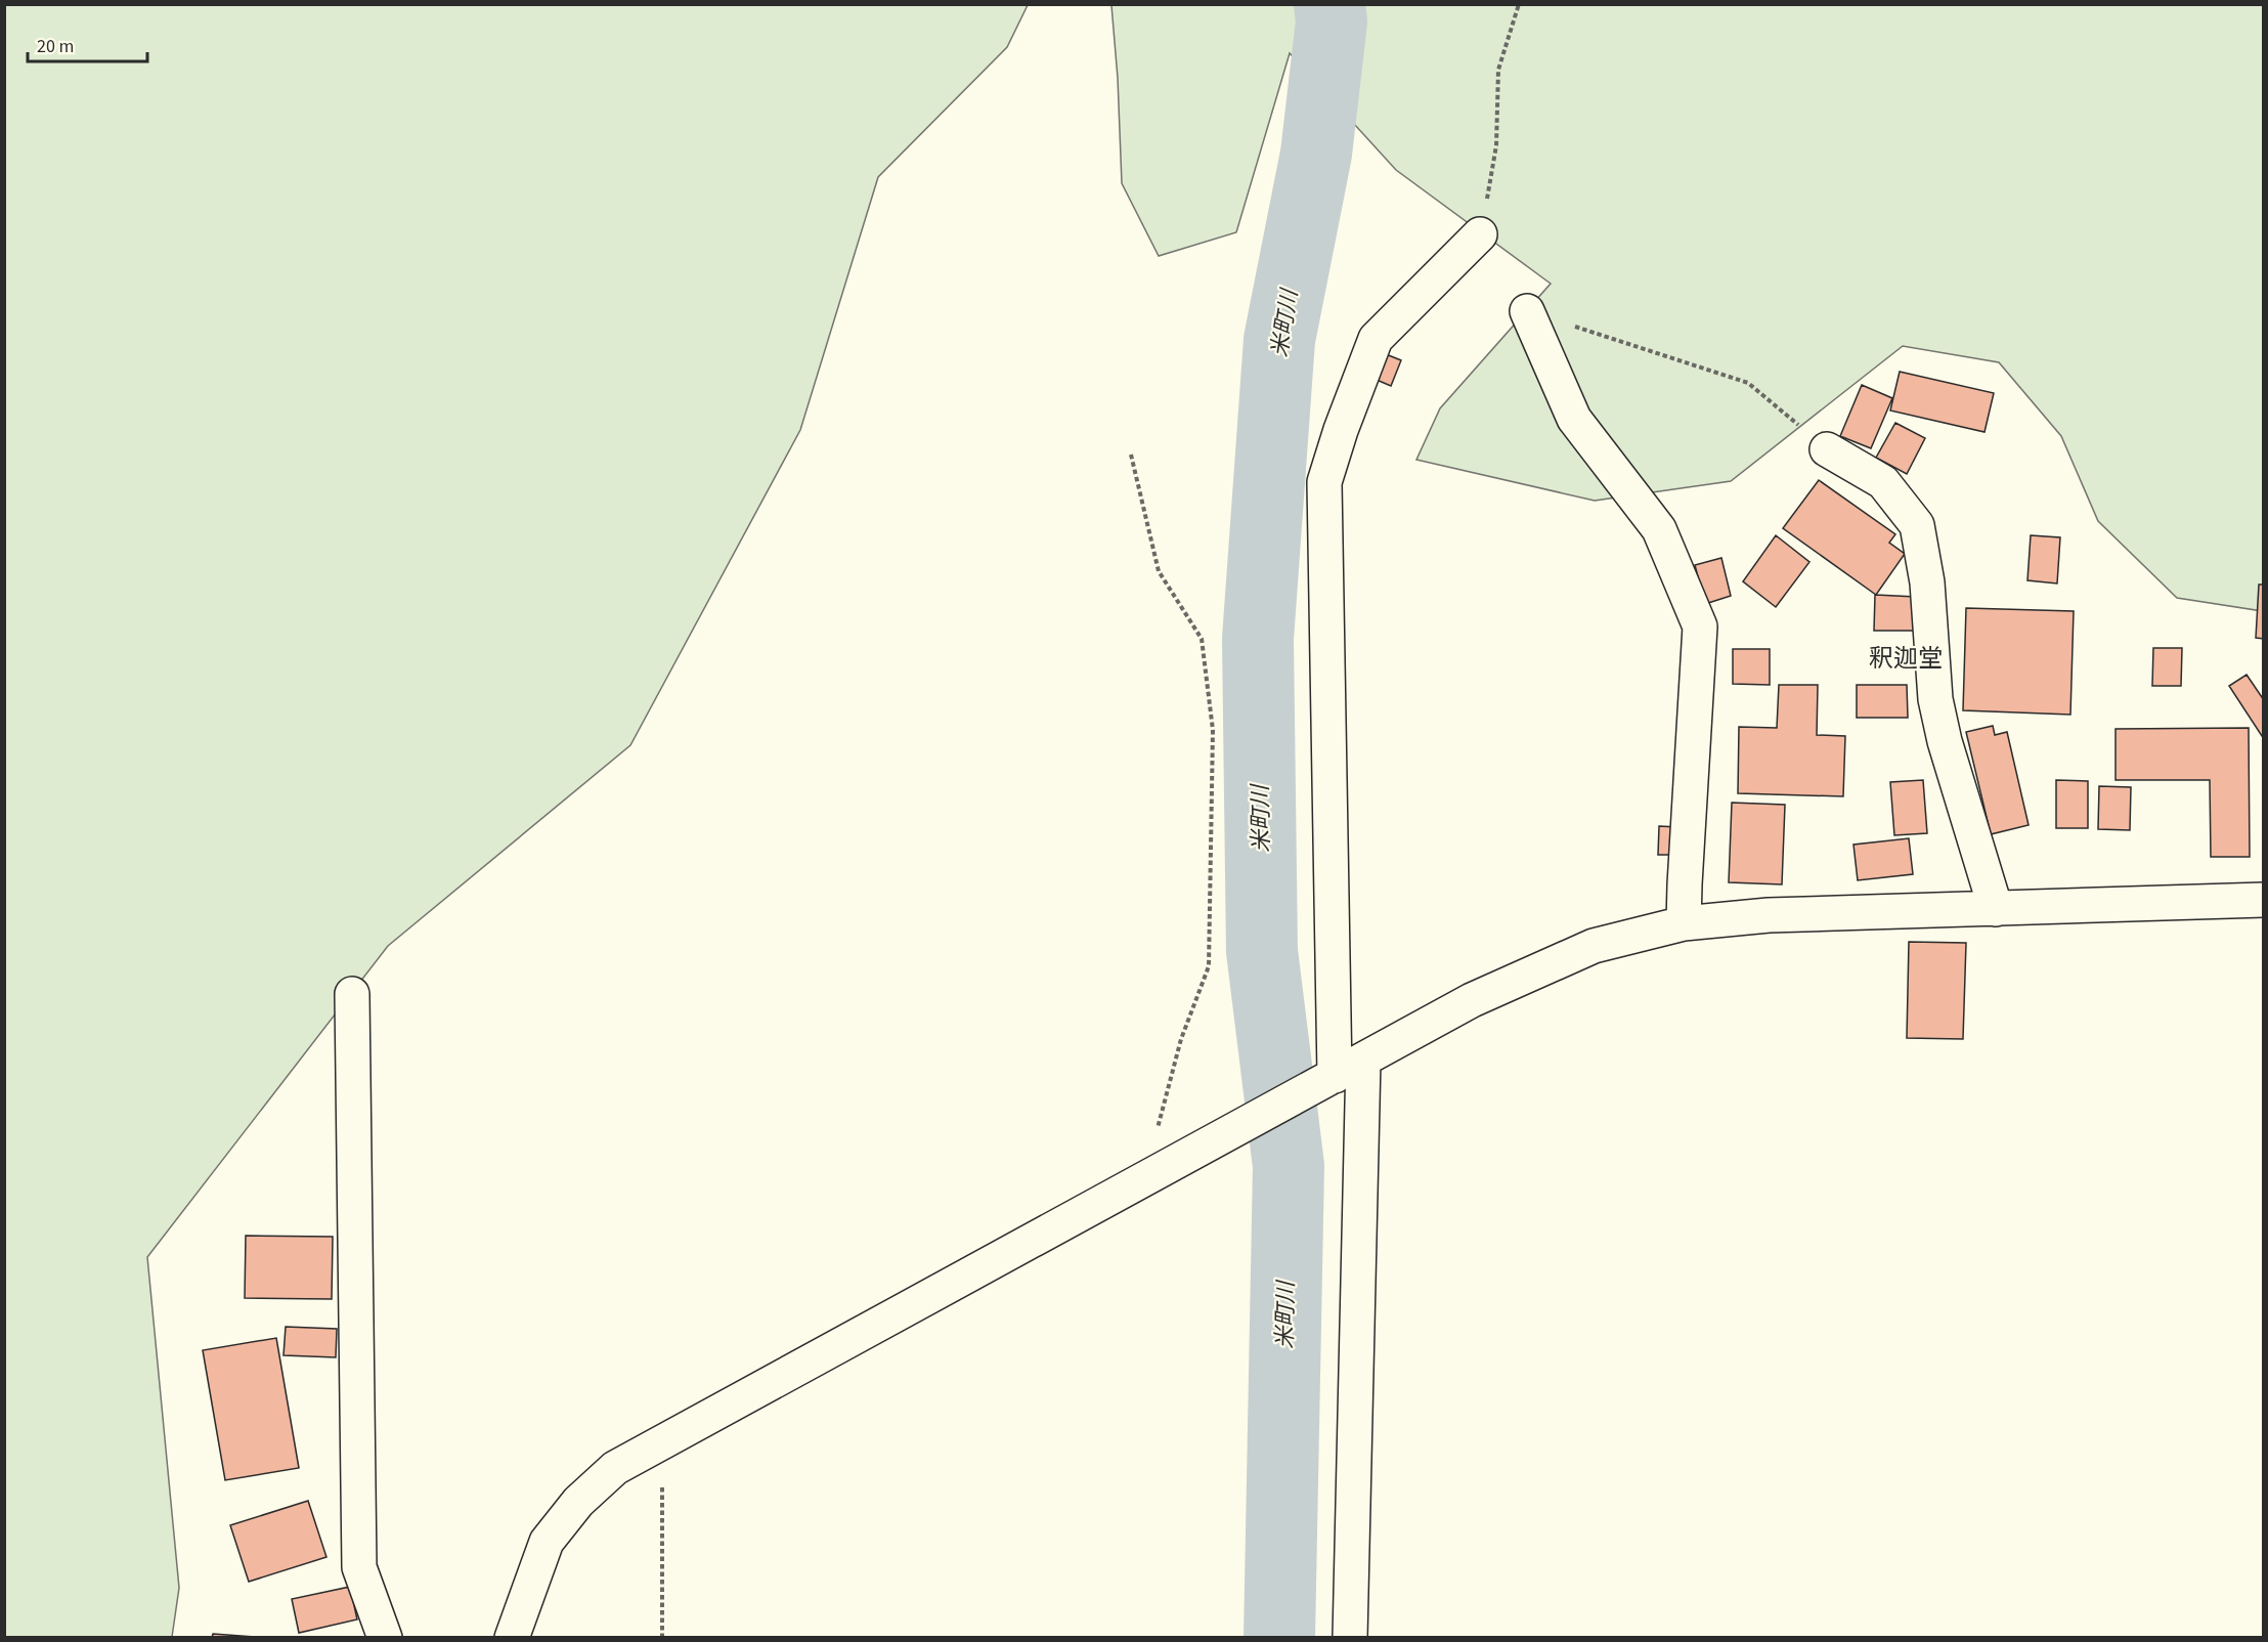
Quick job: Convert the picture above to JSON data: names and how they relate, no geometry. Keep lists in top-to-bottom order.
{
  "districts": ["釈迦堂"],
  "water": ["米町川"],
  "scale_bar": "20 m"
}
